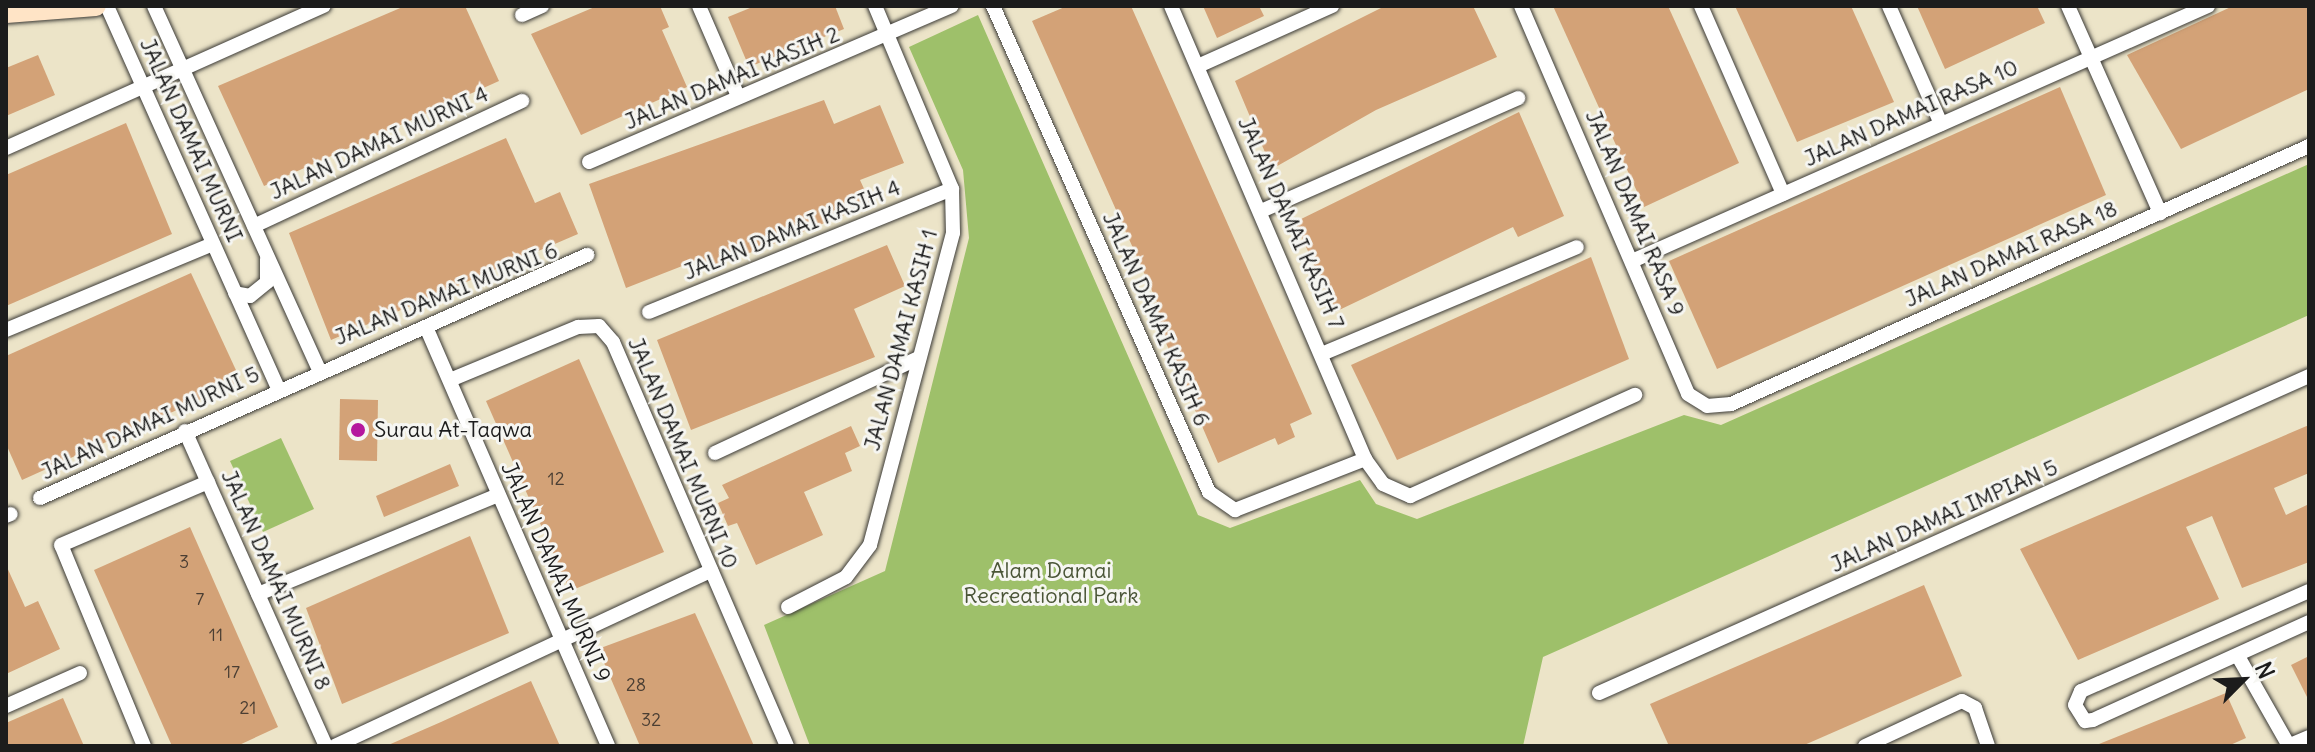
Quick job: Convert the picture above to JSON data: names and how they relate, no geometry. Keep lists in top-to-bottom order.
{
  "streets": {
    "street": [
      "JALAN DAMAI KASIH 2",
      "JALAN DAMAI RASA 10",
      "JALAN DAMAI MURNI",
      "JALAN DAMAI MURNI 4",
      "JALAN DAMAI RASA 9",
      "JALAN DAMAI KASIH 7",
      "JALAN DAMAI KASIH 4",
      "JALAN DAMAI RASA 18",
      "JALAN DAMAI MURNI 6",
      "JALAN DAMAI KASIH 6",
      "JALAN DAMAI KASIH 1",
      "JALAN DAMAI MURNI 5",
      "JALAN DAMAI MURNI 10",
      "JALAN DAMAI IMPIAN 5",
      "JALAN DAMAI MURNI 9",
      "JALAN DAMAI MURNI 8"
    ]
  },
  "crossings": [
    ["JALAN DAMAI KASIH 2", "JALAN DAMAI KASIH 1"],
    ["JALAN DAMAI RASA 10", "JALAN DAMAI RASA 9"],
    ["JALAN DAMAI MURNI", "JALAN DAMAI MURNI 4"],
    ["JALAN DAMAI MURNI", "JALAN DAMAI MURNI 6"],
    ["JALAN DAMAI MURNI", "JALAN DAMAI MURNI 5"],
    ["JALAN DAMAI RASA 9", "JALAN DAMAI RASA 18"],
    ["JALAN DAMAI KASIH 7", "JALAN DAMAI KASIH 6"],
    ["JALAN DAMAI KASIH 4", "JALAN DAMAI KASIH 1"],
    ["JALAN DAMAI MURNI 6", "JALAN DAMAI MURNI 5"],
    ["JALAN DAMAI MURNI 6", "JALAN DAMAI MURNI 9"],
    ["JALAN DAMAI MURNI 5", "JALAN DAMAI MURNI 8"],
    ["JALAN DAMAI MURNI 10", "JALAN DAMAI MURNI 9"]
  ],
  "parks": ["Alam Damai Recreational Park"],
  "places": ["Surau At-Taqwa"],
  "house_numbers": [
    "12",
    "3",
    "7",
    "11",
    "17",
    "28",
    "21",
    "32"
  ],
  "north": "top right"
}
